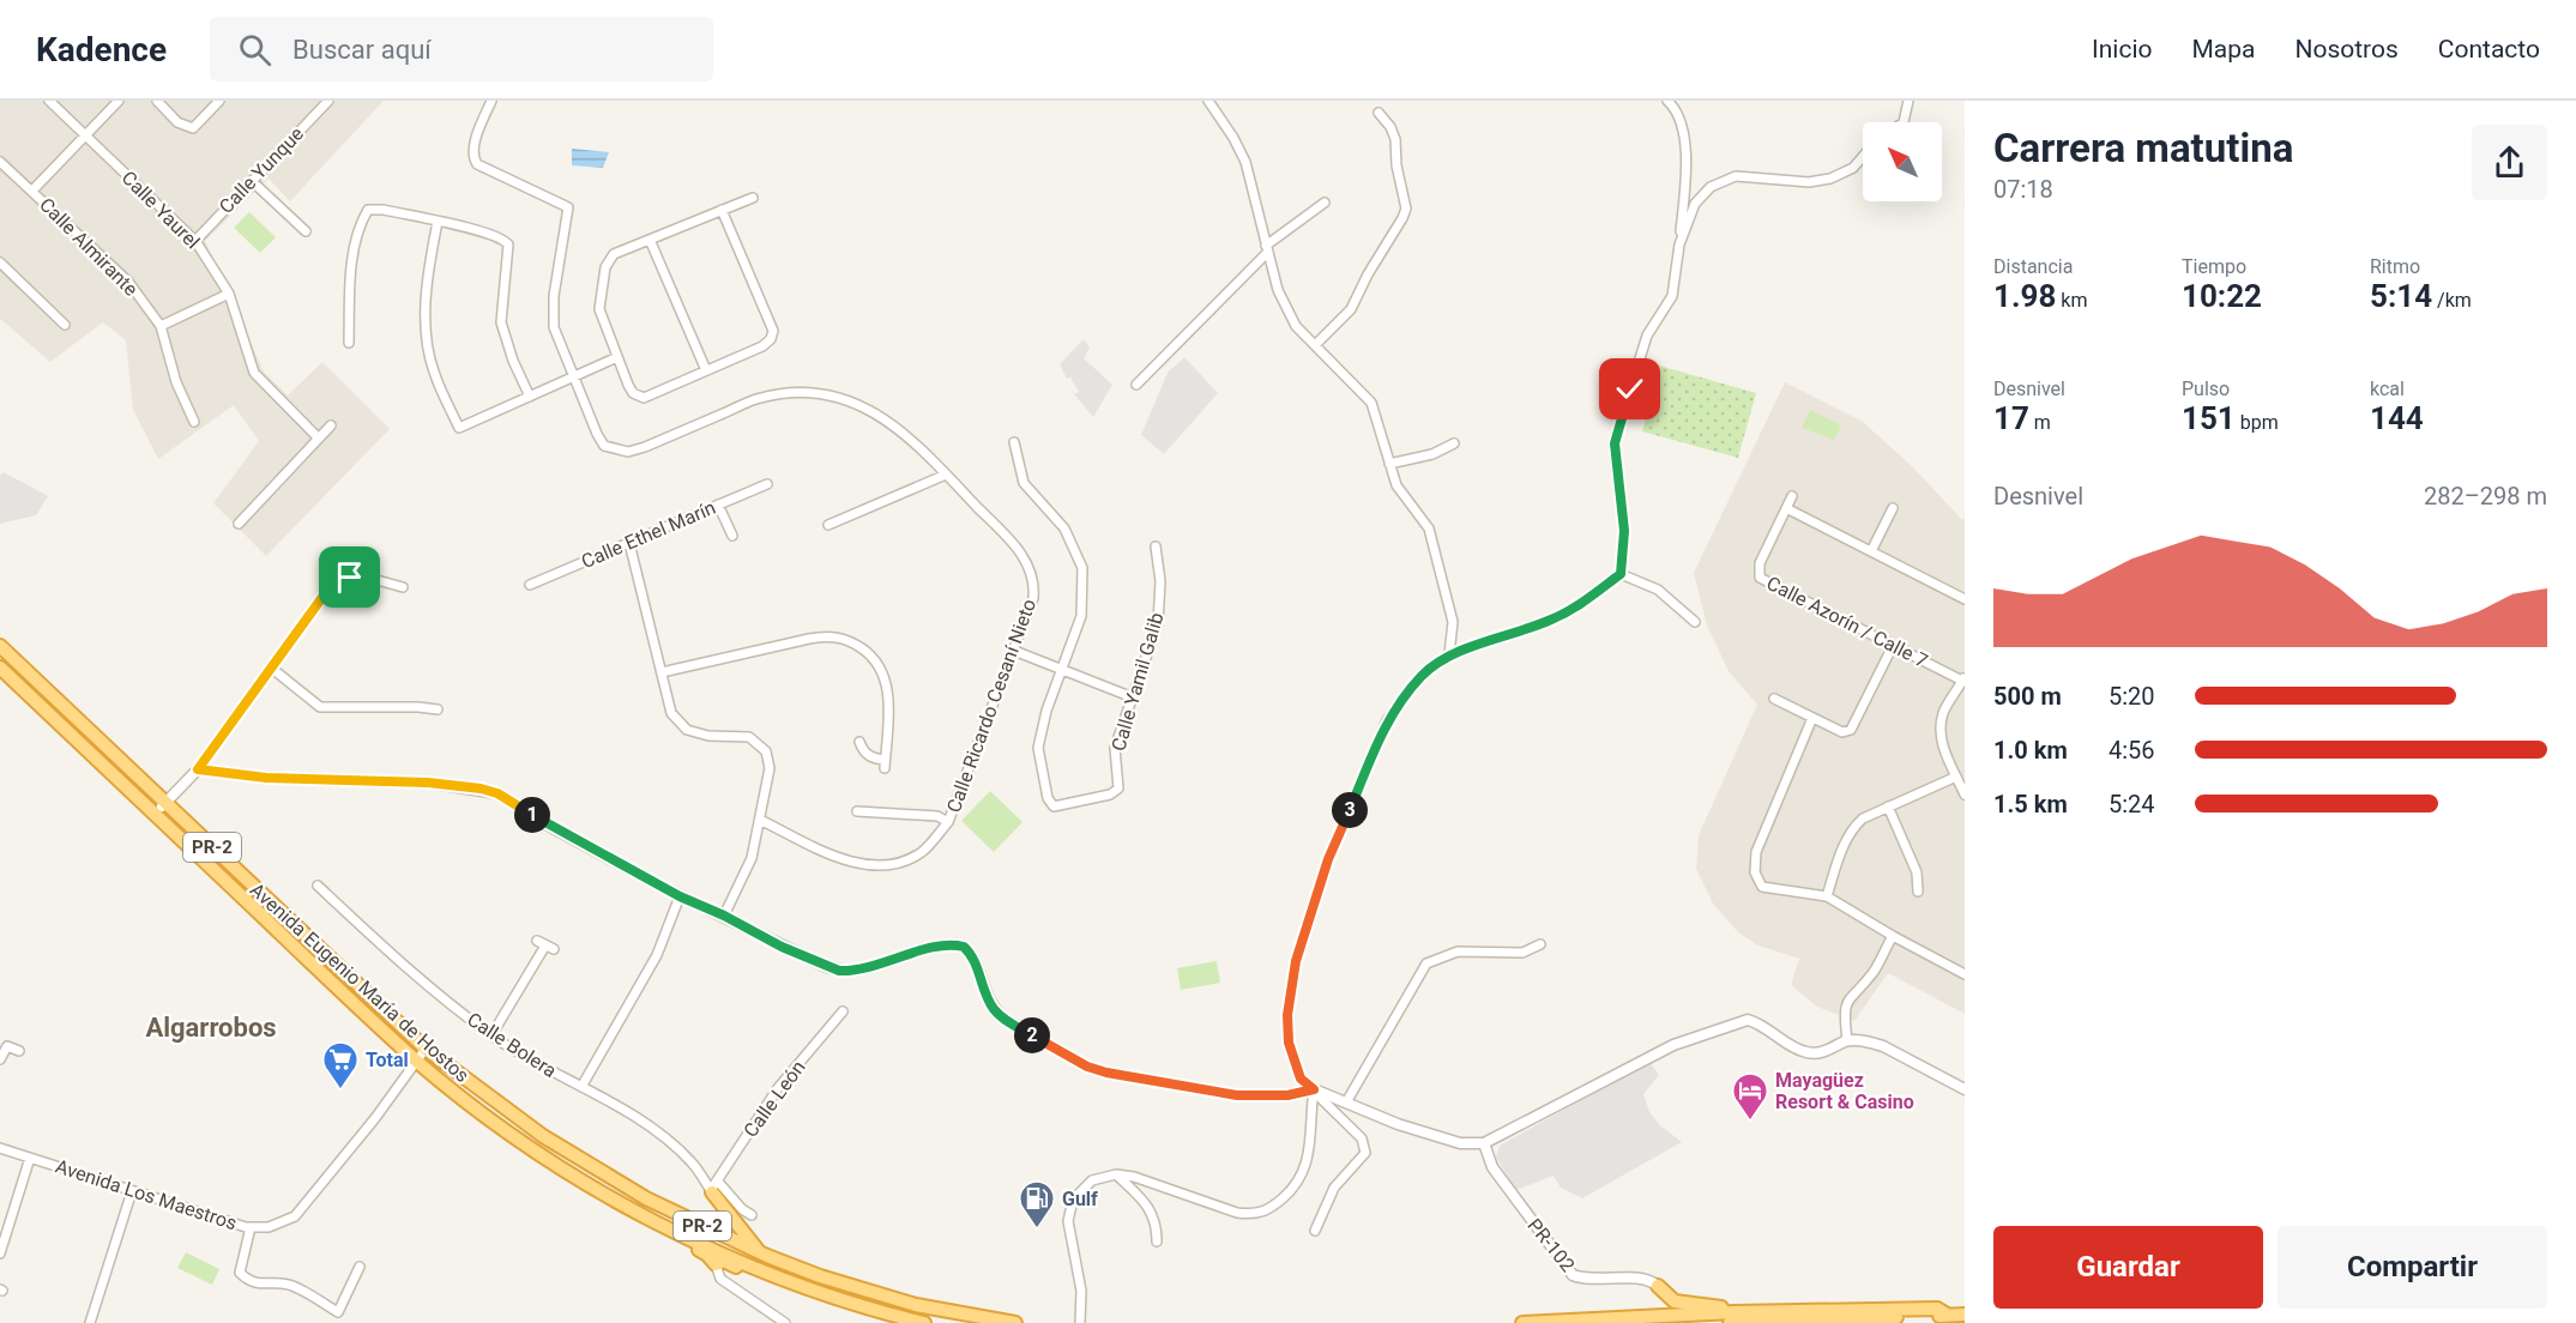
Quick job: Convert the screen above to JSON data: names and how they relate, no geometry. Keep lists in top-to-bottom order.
{
  "streets": {
    "highway": ["PR-2", "Avenida Eugenio María de Hostos"],
    "street": [
      "Calle Yunque",
      "Calle Yaurel",
      "Calle Almirante",
      "Calle Ethel Marín",
      "Calle Azorín / Calle 7",
      "Calle Yamil Galib",
      "Calle Ricardo Cesaní Nieto",
      "Calle Bolera",
      "Calle León",
      "Avenida Los Maestros",
      "PR-102"
    ]
  },
  "crossings": [
    ["Calle Yunque", "Calle Yaurel"],
    ["Avenida Eugenio María de Hostos", "Avenida Los Maestros"],
    ["Calle Bolera", "Calle León"]
  ],
  "districts": ["Algarrobos"],
  "places": {
    "supermarket": ["Total"],
    "hotel": ["Mayagüez Resort & Casino"],
    "fuel station": ["Gulf"]
  },
  "north": "top left",
  "page": {
    "header": "Kadence",
    "search": "Buscar aquí",
    "nav": [
      "Inicio",
      "Mapa",
      "Nosotros",
      "Contacto"
    ],
    "heading": ["Carrera matutina", "07:18"],
    "stats": [
      ["Distancia", "1.98 km"],
      ["Tiempo", "10:22"],
      ["Ritmo", "5:14 /km"],
      ["Desnivel", "17 m"],
      ["Pulso", "151 bpm"],
      ["kcal", "144"]
    ],
    "chart": ["Desnivel", "282–298 m"],
    "list": [
      {
        "name": "500 m",
        "note": "5:20"
      },
      {
        "name": "1.0 km",
        "note": "4:56"
      },
      {
        "name": "1.5 km",
        "note": "5:24"
      }
    ],
    "pins": ["3", "1", "2"],
    "buttons": ["Guardar", "Compartir"]
  }
}
